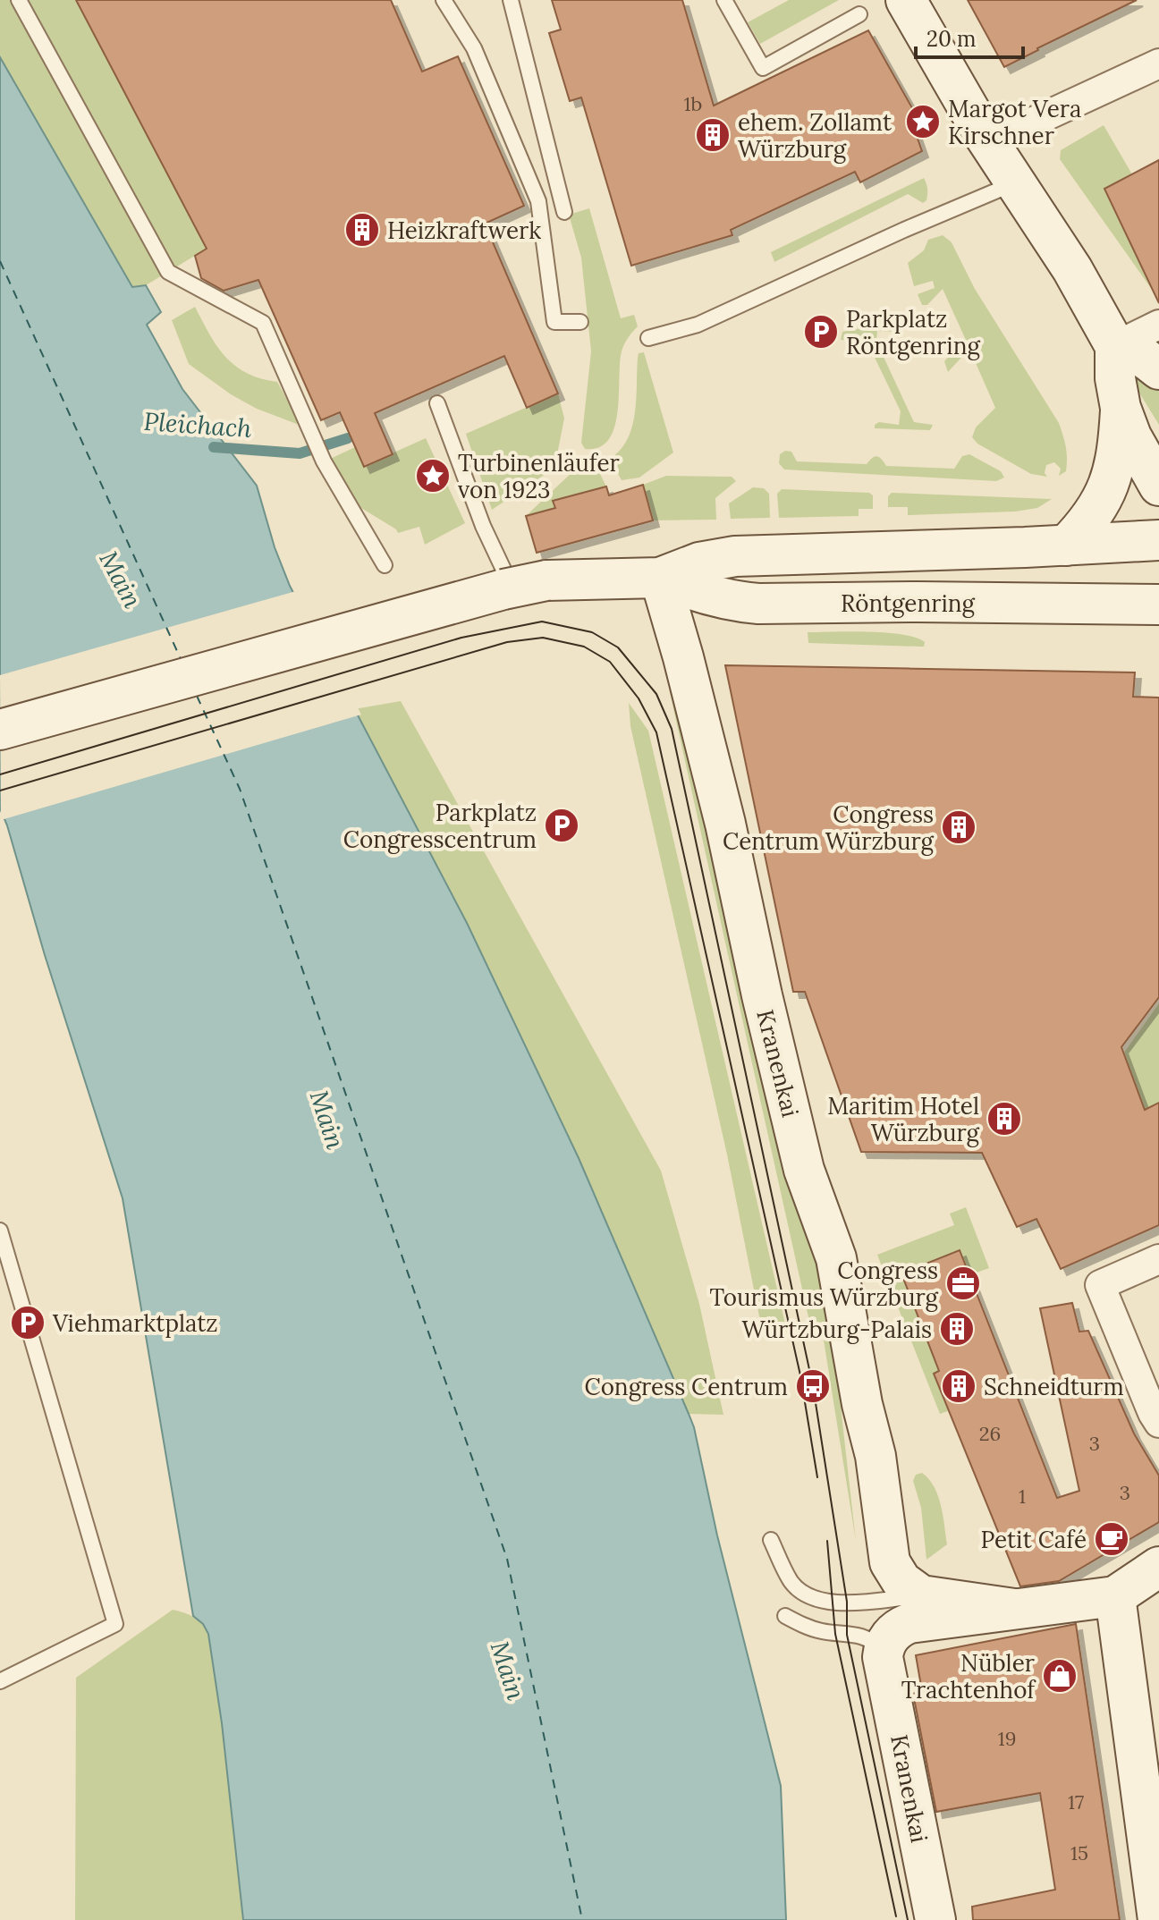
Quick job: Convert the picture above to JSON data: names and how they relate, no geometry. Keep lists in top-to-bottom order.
{
  "streets": {
    "main road": ["Röntgenring", "Kranenkai"]
  },
  "crossings": [
    ["Röntgenring", "Kranenkai"]
  ],
  "water": ["Pleichach", "Main"],
  "places": {
    "place": ["Margot Vera Kirschner", "Turbinenläufer von 1923"],
    "building": [
      "ehem. Zollamt Würzburg",
      "Heizkraftwerk",
      "Congress Centrum Würzburg",
      "Maritim Hotel Würzburg",
      "Würtzburg-Palais",
      "Schneidturm"
    ],
    "parking": ["Parkplatz Röntgenring", "Parkplatz Congresscentrum", "Viehmarktplatz"],
    "office": ["Congress Tourismus Würzburg"],
    "bus stop": ["Congress Centrum"],
    "cafe": ["Petit Café"],
    "shop": ["Nübler Trachtenhof"]
  },
  "house_numbers": [
    "1b",
    "26",
    "3",
    "3",
    "1",
    "19",
    "17",
    "15"
  ],
  "scale_bar": "20 m"
}
